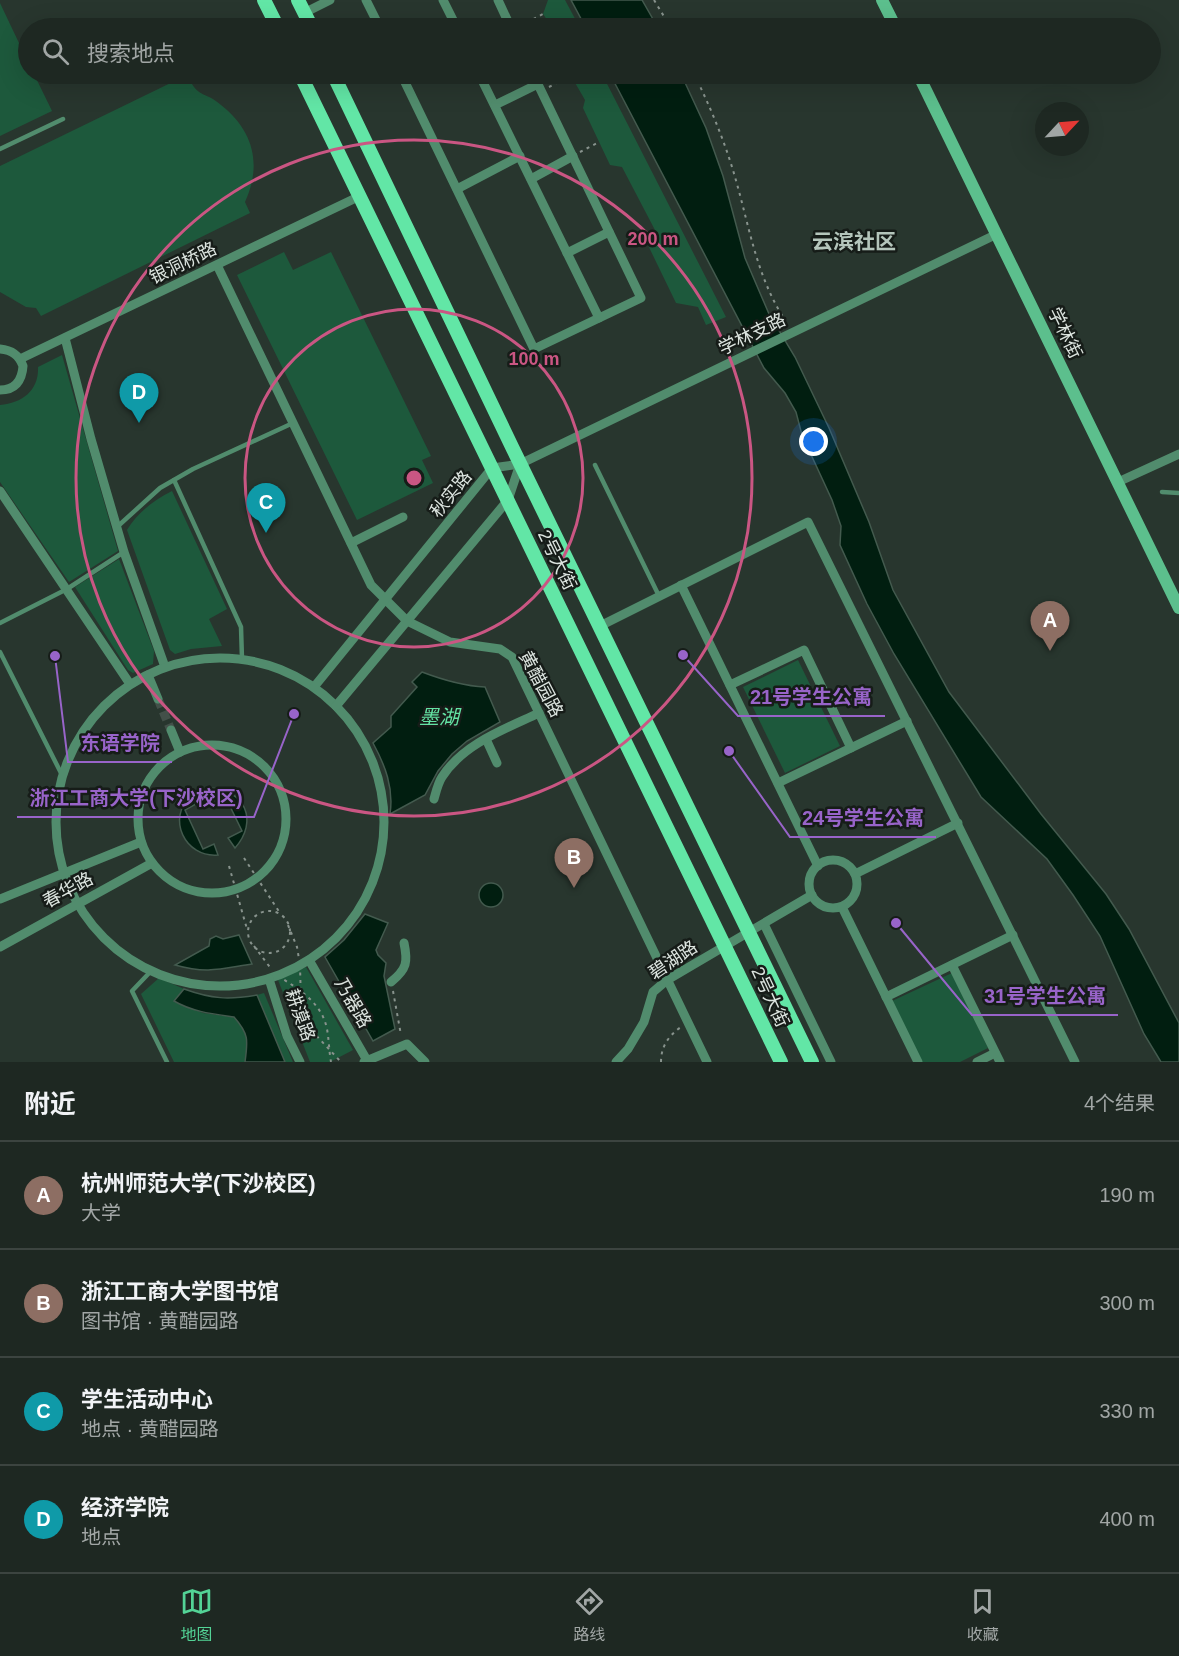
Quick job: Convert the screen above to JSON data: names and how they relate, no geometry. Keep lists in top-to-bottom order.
{
  "streets": {
    "main road": ["学林街", "2号大街"],
    "street": [
      "银洞桥路",
      "学林支路",
      "秋实路",
      "黄醋园路",
      "春华路",
      "碧湖路",
      "乃器路",
      "耕漠路"
    ]
  },
  "crossings": [
    ["银洞桥路", "2号大街"],
    ["银洞桥路", "黄醋园路"],
    ["学林街", "学林支路"],
    ["学林支路", "秋实路"],
    ["学林支路", "2号大街"],
    ["秋实路", "2号大街"],
    ["秋实路", "黄醋园路"],
    ["2号大街", "碧湖路"],
    ["黄醋园路", "碧湖路"]
  ],
  "districts": ["云滨社区"],
  "water": ["墨湖"],
  "places": [
    "21号学生公寓",
    "东语学院",
    "浙江工商大学(下沙校区)",
    "24号学生公寓",
    "31号学生公寓"
  ],
  "north": "top right",
  "page": {
    "search": "搜索地点",
    "pins": [
      "D",
      "C",
      "A",
      "B"
    ],
    "heading": ["附近", "4个结果"],
    "list": [
      {
        "mark": "A",
        "name": "杭州师范大学(下沙校区)",
        "note": "大学",
        "value": "190 m"
      },
      {
        "mark": "B",
        "name": "浙江工商大学图书馆",
        "note": "图书馆 · 黄醋园路",
        "value": "300 m"
      },
      {
        "mark": "C",
        "name": "学生活动中心",
        "note": "地点 · 黄醋园路",
        "value": "330 m"
      },
      {
        "mark": "D",
        "name": "经济学院",
        "note": "地点",
        "value": "400 m"
      }
    ],
    "nav": ["地图", "路线", "收藏"]
  },
  "rings": ["200 m", "100 m"]
}
